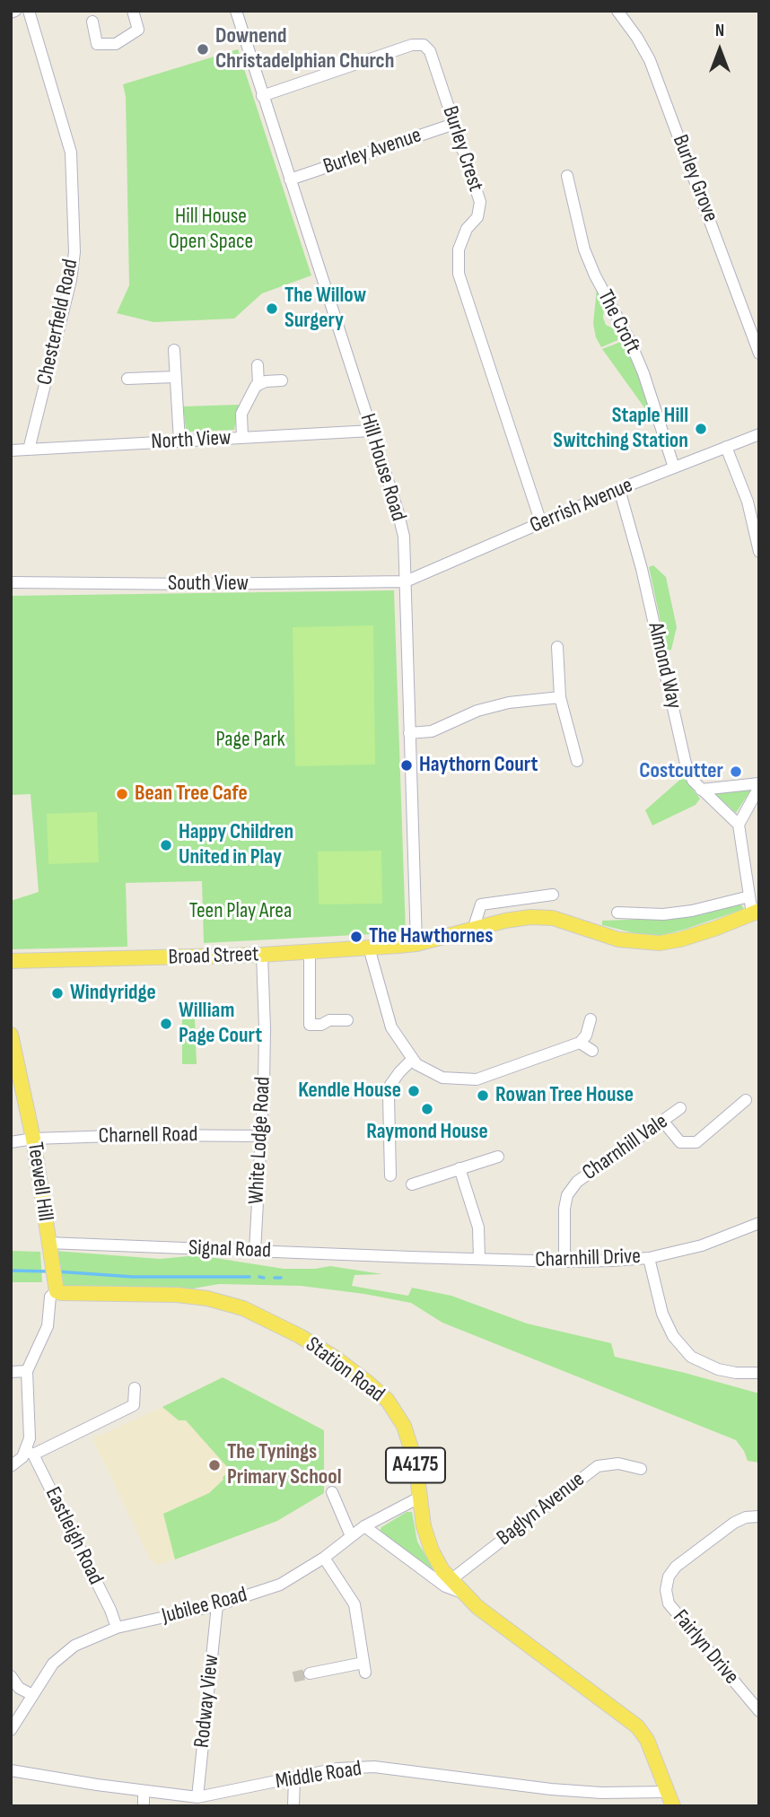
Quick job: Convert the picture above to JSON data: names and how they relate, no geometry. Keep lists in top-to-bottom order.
{
  "streets": {
    "main road": [
      "Broad Street",
      "Teewell Hill",
      "Station Road",
      "A4175"
    ],
    "street": [
      "Burley Crest",
      "Burley Avenue",
      "Burley Grove",
      "Chesterfield Road",
      "The Croft",
      "North View",
      "Hill House Road",
      "Gerrish Avenue",
      "South View",
      "Almond Way",
      "Charnell Road",
      "White Lodge Road",
      "Charnhill Vale",
      "Signal Road",
      "Charnhill Drive",
      "Baglyn Avenue",
      "Eastleigh Road",
      "Jubilee Road",
      "Fairlyn Drive",
      "Rodway View",
      "Middle Road"
    ]
  },
  "crossings": [
    ["Burley Crest", "Burley Avenue"],
    ["Burley Crest", "Hill House Road"],
    ["Burley Crest", "Gerrish Avenue"],
    ["Burley Avenue", "Hill House Road"],
    ["Chesterfield Road", "North View"],
    ["The Croft", "Gerrish Avenue"],
    ["North View", "Hill House Road"],
    ["Hill House Road", "Gerrish Avenue"],
    ["Hill House Road", "South View"],
    ["Hill House Road", "Broad Street"],
    ["Gerrish Avenue", "South View"],
    ["Gerrish Avenue", "Almond Way"],
    ["Broad Street", "White Lodge Road"],
    ["Charnell Road", "White Lodge Road"],
    ["Charnell Road", "Teewell Hill"],
    ["White Lodge Road", "Signal Road"],
    ["Charnhill Vale", "Charnhill Drive"],
    ["Teewell Hill", "Signal Road"],
    ["Teewell Hill", "Station Road"],
    ["Signal Road", "Charnhill Drive"],
    ["Station Road", "Baglyn Avenue"],
    ["Station Road", "Jubilee Road"],
    ["Station Road", "Middle Road"],
    ["Eastleigh Road", "Jubilee Road"],
    ["Jubilee Road", "Rodway View"],
    ["Rodway View", "Middle Road"]
  ],
  "parks": ["Hill House Open Space", "Page Park", "Teen Play Area"],
  "places": [
    "Downend Christadelphian Church",
    "The Willow Surgery",
    "Staple Hill Switching Station",
    "Haythorn Court",
    "Costcutter",
    "Bean Tree Cafe",
    "Happy Children United in Play",
    "The Hawthornes",
    "Windyridge",
    "William Page Court",
    "Kendle House",
    "Rowan Tree House",
    "Raymond House",
    "The Tynings Primary School"
  ],
  "north": "top"
}
